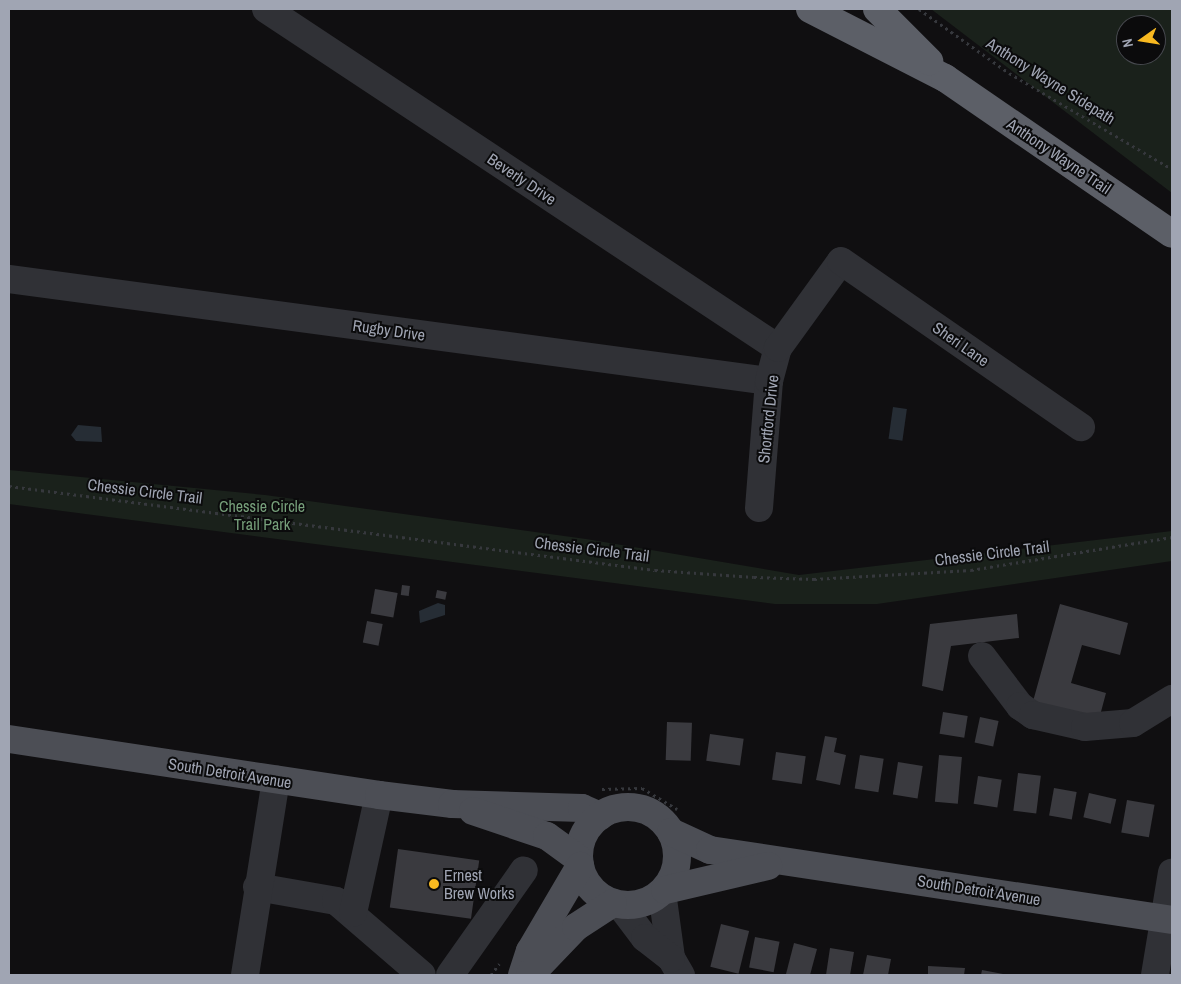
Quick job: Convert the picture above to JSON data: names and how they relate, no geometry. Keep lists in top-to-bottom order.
{
  "streets": {
    "highway": ["Anthony Wayne Trail"],
    "main road": ["South Detroit Avenue"],
    "street": [
      "Beverly Drive",
      "Rugby Drive",
      "Sheri Lane",
      "Shortford Drive"
    ],
    "path": ["Anthony Wayne Sidepath", "Chessie Circle Trail"]
  },
  "crossings": [
    ["Beverly Drive", "Shortford Drive"],
    ["Rugby Drive", "Shortford Drive"],
    ["Sheri Lane", "Shortford Drive"]
  ],
  "parks": ["Chessie Circle Trail Park"],
  "places": ["Ernest Brew Works"],
  "north": "left"
}
